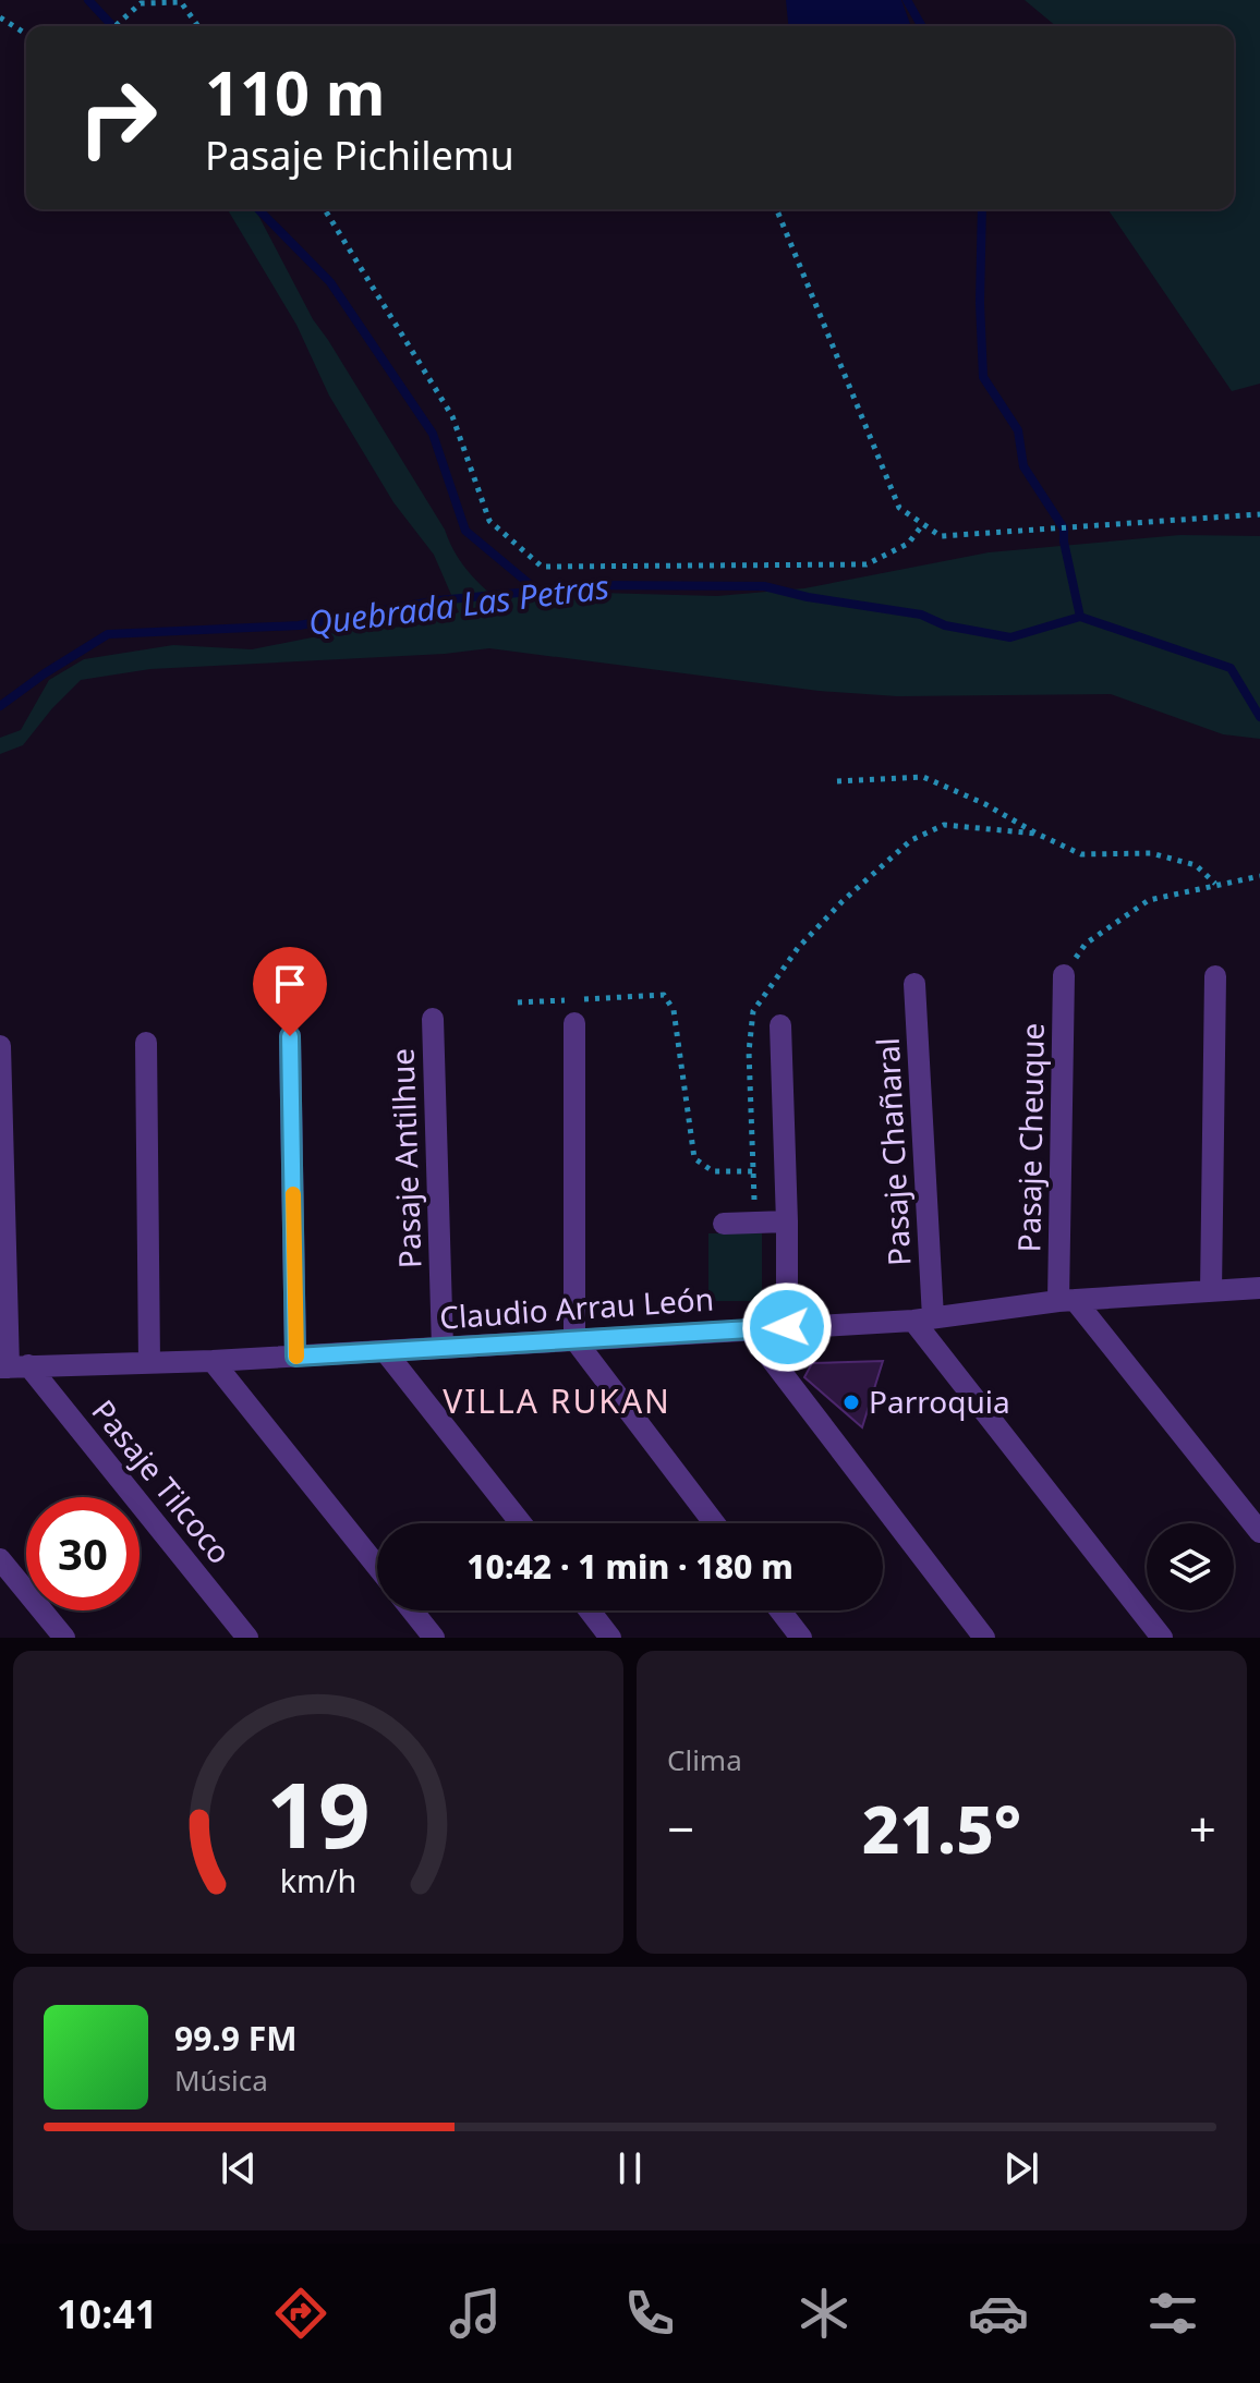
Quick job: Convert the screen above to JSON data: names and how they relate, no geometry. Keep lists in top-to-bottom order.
{
  "streets": {
    "street": [
      "Pasaje Cheuque",
      "Pasaje Chañaral",
      "Pasaje Antilhue",
      "Claudio Arrau León",
      "Pasaje Tilcoco"
    ]
  },
  "crossings": [
    ["Pasaje Cheuque", "Claudio Arrau León"],
    ["Pasaje Chañaral", "Claudio Arrau León"],
    ["Pasaje Antilhue", "Claudio Arrau León"],
    ["Claudio Arrau León", "Pasaje Tilcoco"]
  ],
  "districts": ["VILLA RUKAN"],
  "water": ["Quebrada Las Petras"],
  "places": ["Parroquia"],
  "page": {
    "turn": ["110 m", "Pasaje Pichilemu"],
    "limit": "30",
    "trip": "10:42 · 1 min · 180 m",
    "tile": "Clima",
    "heat": ["−", "21.5°", "+"],
    "song": ["99.9 FM", "Música"],
    "tabs": "10:41",
    "gauge": ["19", "km/h"]
  }
}
